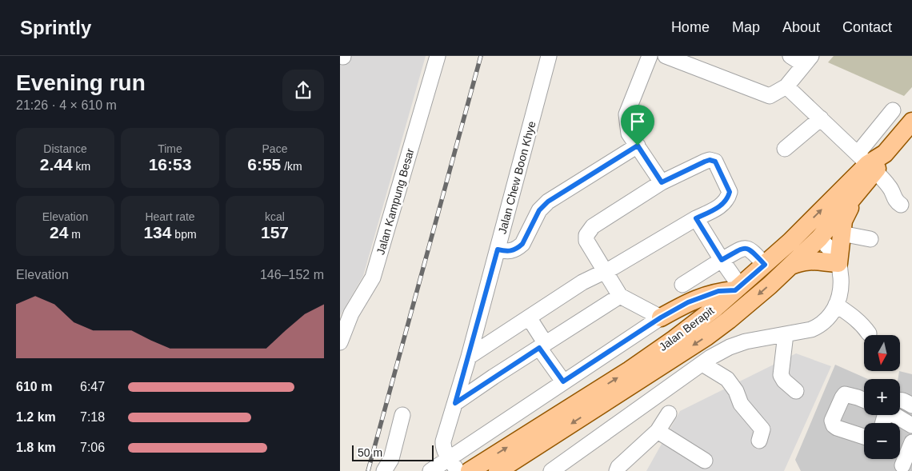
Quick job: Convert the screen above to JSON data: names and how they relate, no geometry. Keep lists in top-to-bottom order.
{
  "streets": {
    "main road": ["Jalan Berapit"],
    "street": ["Jalan Chew Boon Khye", "Jalan Kampung Besar"]
  },
  "scale_bar": "50 m",
  "north": "bottom",
  "page": {
    "header": "Sprintly",
    "nav": [
      "Home",
      "Map",
      "About",
      "Contact"
    ],
    "heading": ["Evening run", "21:26 · 4 × 610 m"],
    "stats": [
      ["Distance", "2.44 km"],
      ["Time", "16:53"],
      ["Pace", "6:55 /km"],
      ["Elevation", "24 m"],
      ["Heart rate", "134 bpm"],
      ["kcal", "157"]
    ],
    "chart": ["Elevation", "146–152 m"],
    "map_buttons": ["+", "−"],
    "list": [
      {
        "name": "610 m",
        "note": "6:47"
      },
      {
        "name": "1.2 km",
        "note": "7:18"
      },
      {
        "name": "1.8 km",
        "note": "7:06"
      }
    ],
    "scale": "50 m"
  }
}
